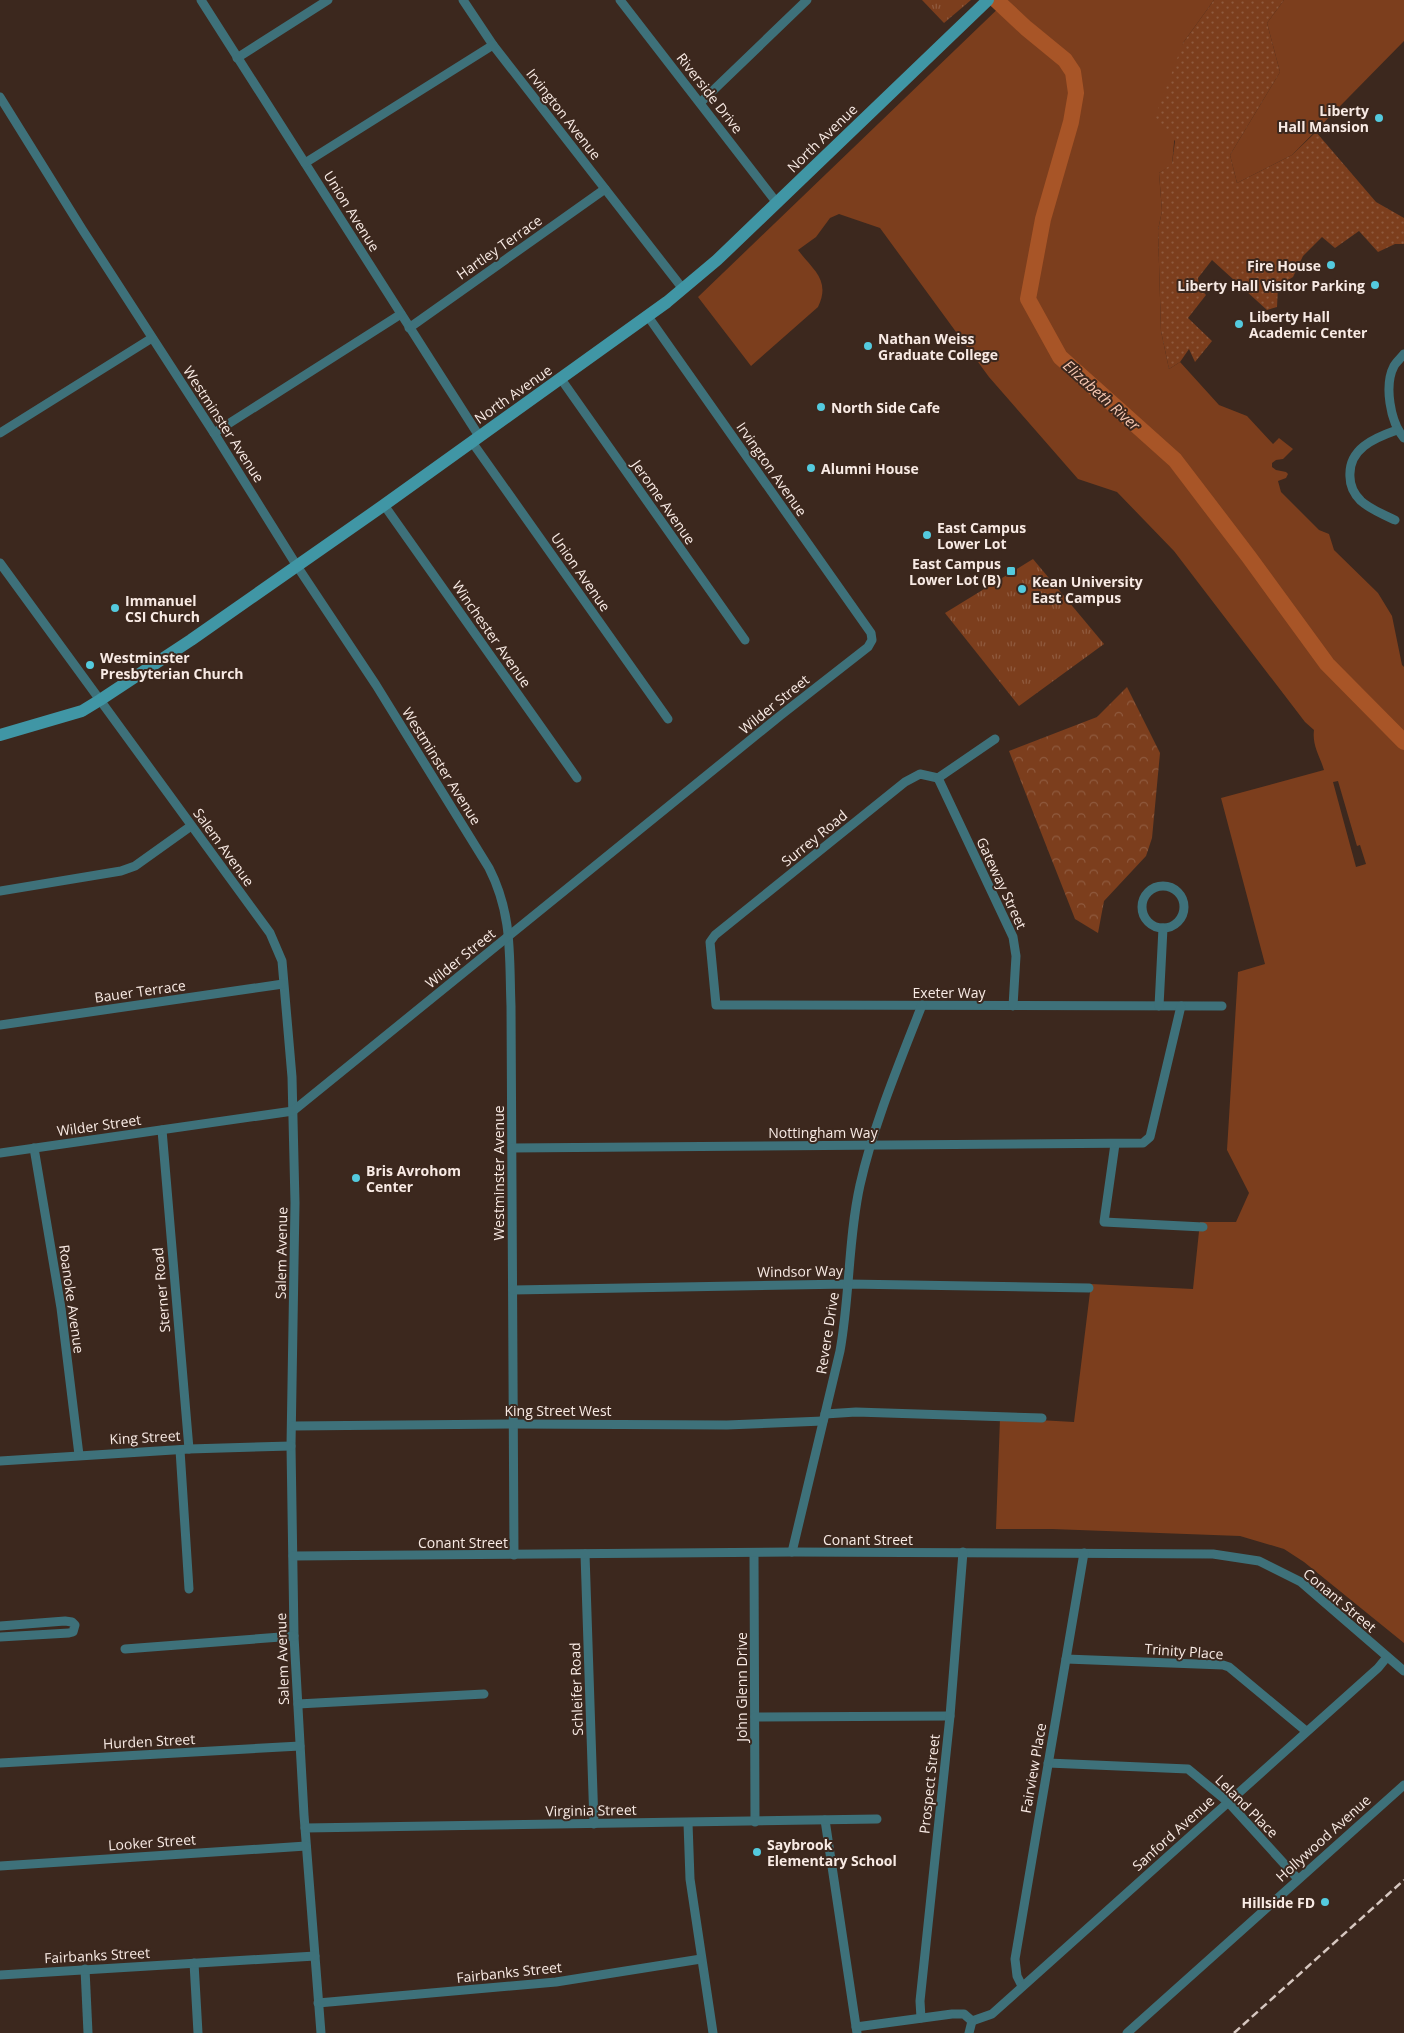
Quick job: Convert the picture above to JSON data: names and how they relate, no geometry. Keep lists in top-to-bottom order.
{
  "streets": {
    "main road": ["North Avenue"],
    "street": [
      "Riverside Drive",
      "Irvington Avenue",
      "Union Avenue",
      "Hartley Terrace",
      "Westminster Avenue",
      "Jerome Avenue",
      "Winchester Avenue",
      "Wilder Street",
      "Surrey Road",
      "Salem Avenue",
      "Gateway Street",
      "Bauer Terrace",
      "Exeter Way",
      "Nottingham Way",
      "Windsor Way",
      "Sterner Road",
      "Roanoke Avenue",
      "Revere Drive",
      "King Street West",
      "King Street",
      "Conant Street",
      "Trinity Place",
      "John Glenn Drive",
      "Schleifer Road",
      "Hurden Street",
      "Fairview Place",
      "Prospect Street",
      "Leland Place",
      "Virginia Street",
      "Sanford Avenue",
      "Hollywood Avenue",
      "Looker Street",
      "Fairbanks Street"
    ]
  },
  "crossings": [
    ["Riverside Drive", "North Avenue"],
    ["Irvington Avenue", "North Avenue"],
    ["Irvington Avenue", "Hartley Terrace"],
    ["Irvington Avenue", "Wilder Street"],
    ["North Avenue", "Union Avenue"],
    ["North Avenue", "Westminster Avenue"],
    ["North Avenue", "Jerome Avenue"],
    ["North Avenue", "Winchester Avenue"],
    ["North Avenue", "Salem Avenue"],
    ["Union Avenue", "Hartley Terrace"],
    ["Westminster Avenue", "Wilder Street"],
    ["Westminster Avenue", "Nottingham Way"],
    ["Westminster Avenue", "Windsor Way"],
    ["Westminster Avenue", "King Street West"],
    ["Westminster Avenue", "Conant Street"],
    ["Wilder Street", "Salem Avenue"],
    ["Wilder Street", "Sterner Road"],
    ["Wilder Street", "Roanoke Avenue"],
    ["Surrey Road", "Gateway Street"],
    ["Surrey Road", "Exeter Way"],
    ["Salem Avenue", "Bauer Terrace"],
    ["Salem Avenue", "King Street West"],
    ["Salem Avenue", "King Street"],
    ["Salem Avenue", "Conant Street"],
    ["Salem Avenue", "Hurden Street"],
    ["Salem Avenue", "Virginia Street"],
    ["Salem Avenue", "Looker Street"],
    ["Salem Avenue", "Fairbanks Street"],
    ["Gateway Street", "Exeter Way"],
    ["Exeter Way", "Nottingham Way"],
    ["Exeter Way", "Revere Drive"],
    ["Nottingham Way", "Revere Drive"],
    ["Windsor Way", "Revere Drive"],
    ["Sterner Road", "King Street"],
    ["Roanoke Avenue", "King Street"],
    ["Revere Drive", "King Street West"],
    ["Revere Drive", "Conant Street"],
    ["Conant Street", "John Glenn Drive"],
    ["Conant Street", "Schleifer Road"],
    ["Conant Street", "Fairview Place"],
    ["Conant Street", "Prospect Street"],
    ["Conant Street", "Sanford Avenue"],
    ["Trinity Place", "Fairview Place"],
    ["Trinity Place", "Sanford Avenue"],
    ["John Glenn Drive", "Virginia Street"],
    ["Schleifer Road", "Virginia Street"],
    ["Fairview Place", "Leland Place"],
    ["Fairview Place", "Sanford Avenue"],
    ["Leland Place", "Sanford Avenue"],
    ["Leland Place", "Hollywood Avenue"]
  ],
  "water": ["Elizabeth River"],
  "places": {
    "other": [
      "Liberty Hall Mansion",
      "Fire House",
      "Liberty Hall Visitor Parking",
      "Liberty Hall Academic Center",
      "Nathan Weiss Graduate College",
      "North Side Cafe",
      "Alumni House",
      "East Campus Lower Lot",
      "Kean University East Campus",
      "Immanuel CSI Church",
      "Westminster Presbyterian Church",
      "Bris Avrohom Center",
      "Saybrook Elementary School",
      "Hillside FD"
    ],
    "transit": ["East Campus Lower Lot (B)"]
  }
}
